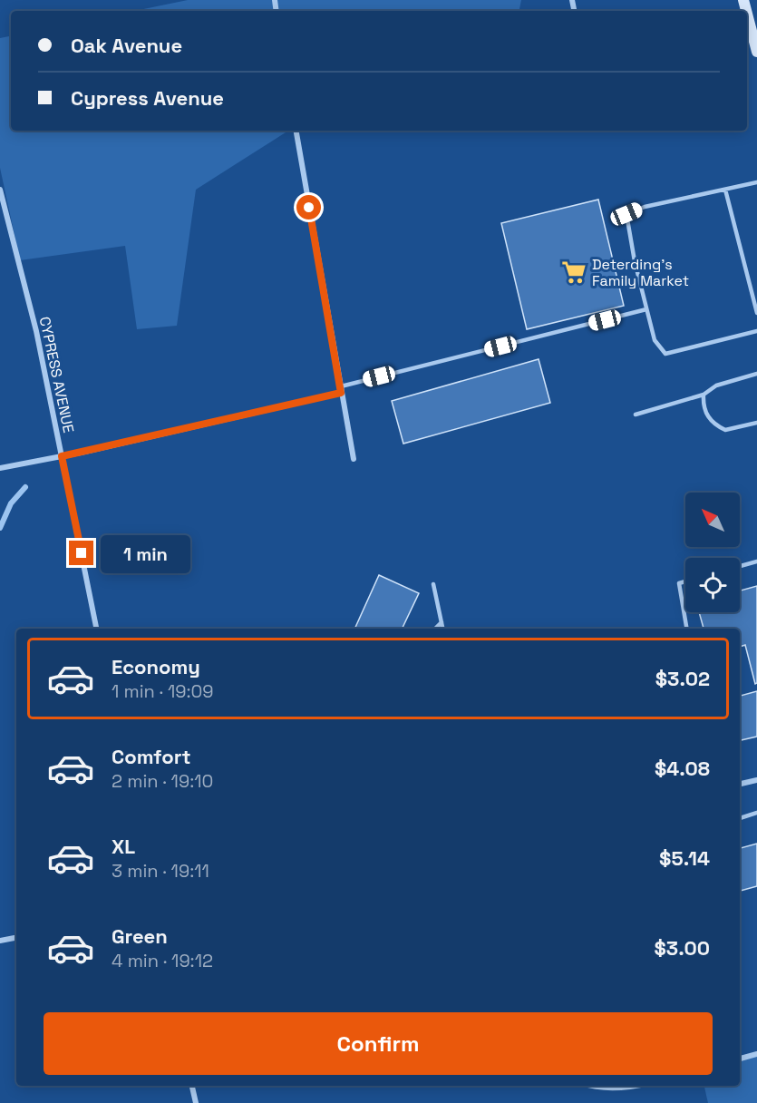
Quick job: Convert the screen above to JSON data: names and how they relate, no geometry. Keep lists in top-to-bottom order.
{
  "streets": {
    "street": ["CYPRESS AVENUE"]
  },
  "places": {
    "supermarket": ["Deterding's Family Market"]
  },
  "north": "top left",
  "page": {
    "banner": ["Oak Avenue", "Cypress Avenue"],
    "bubble": "1 min",
    "list": [
      {
        "name": "Economy",
        "note": "1 min · 19:09",
        "value": "$3.02"
      },
      {
        "name": "Comfort",
        "note": "2 min · 19:10",
        "value": "$4.08"
      },
      {
        "name": "XL",
        "note": "3 min · 19:11",
        "value": "$5.14"
      },
      {
        "name": "Green",
        "note": "4 min · 19:12",
        "value": "$3.00"
      }
    ],
    "buttons": "Confirm"
  }
}
